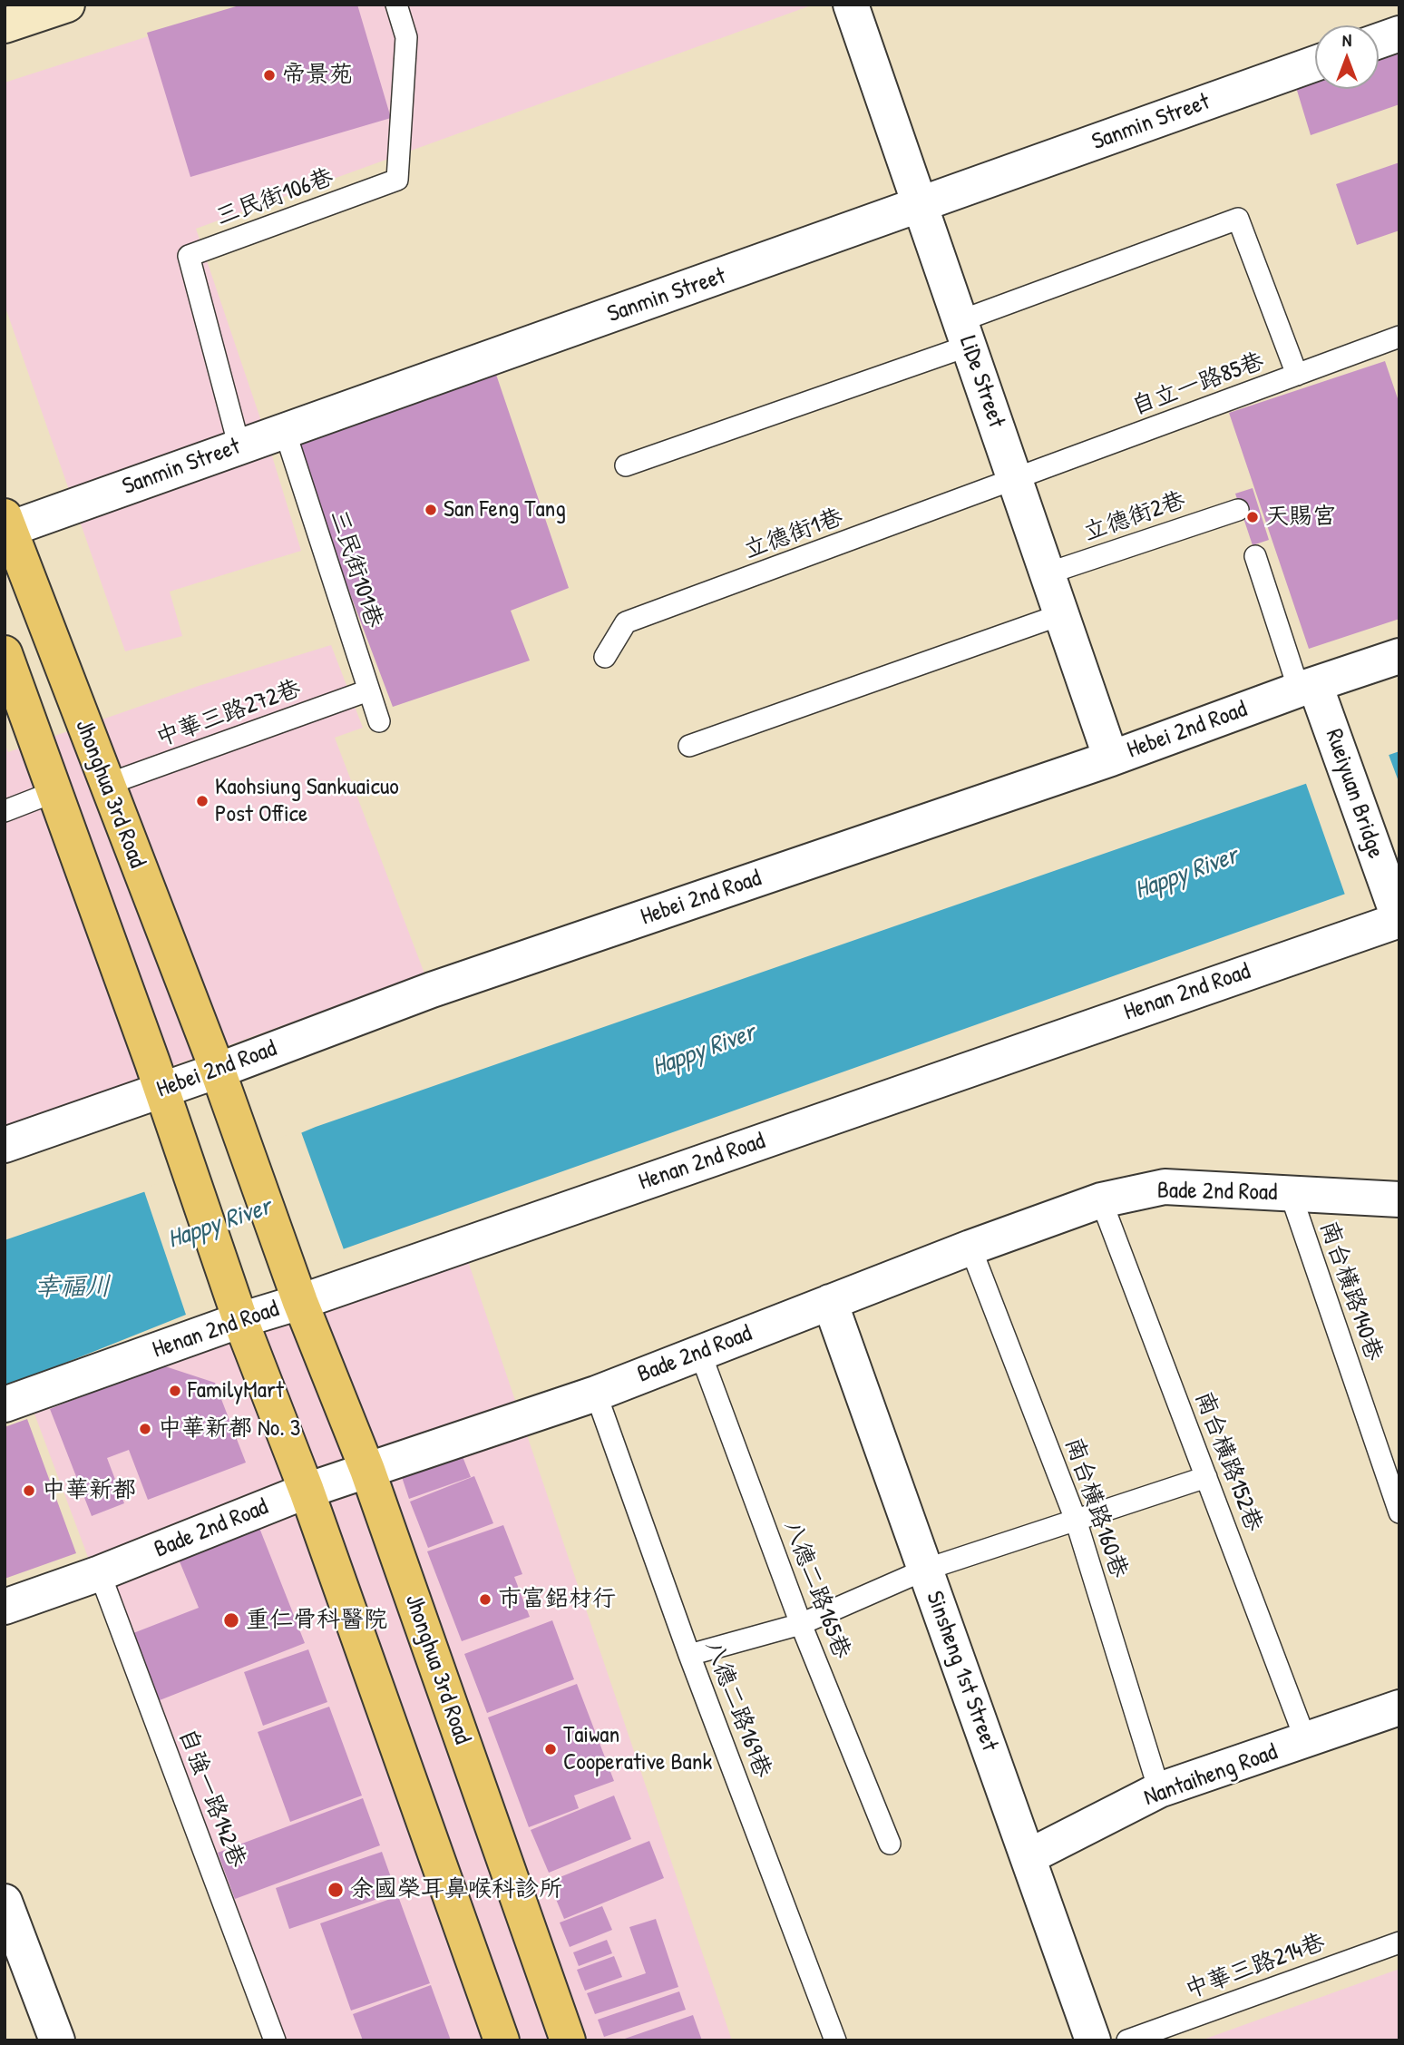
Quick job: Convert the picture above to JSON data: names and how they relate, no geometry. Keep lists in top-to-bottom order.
{
  "streets": {
    "main road": ["Jhonghua 3rd Road"],
    "street": [
      "Sanmin Street",
      "LiDe Street",
      "Hebei 2nd Road",
      "Rueiyuan Bridge",
      "Henan 2nd Road",
      "Bade 2nd Road",
      "Sinsheng 1st Street",
      "Nantaiheng Road"
    ],
    "lane": [
      "三民街106巷",
      "自立一路85巷",
      "立德街2巷",
      "立德街1巷",
      "三民街101巷",
      "中華三路272巷",
      "南台橫路140巷",
      "南台橫路152巷",
      "南台橫路160巷",
      "八德二路165巷",
      "八德二路169巷",
      "自強一路142巷",
      "中華三路214巷"
    ]
  },
  "crossings": [
    ["Sanmin Street", "三民街106巷"],
    ["Sanmin Street", "LiDe Street"],
    ["Sanmin Street", "三民街101巷"],
    ["Sanmin Street", "Jhonghua 3rd Road"],
    ["LiDe Street", "自立一路85巷"],
    ["LiDe Street", "立德街2巷"],
    ["LiDe Street", "立德街1巷"],
    ["LiDe Street", "Hebei 2nd Road"],
    ["自立一路85巷", "立德街1巷"],
    ["三民街101巷", "中華三路272巷"],
    ["中華三路272巷", "Jhonghua 3rd Road"],
    ["Hebei 2nd Road", "Jhonghua 3rd Road"],
    ["Hebei 2nd Road", "Rueiyuan Bridge"],
    ["Jhonghua 3rd Road", "Henan 2nd Road"],
    ["Jhonghua 3rd Road", "Bade 2nd Road"],
    ["Rueiyuan Bridge", "Henan 2nd Road"],
    ["Bade 2nd Road", "南台橫路140巷"],
    ["Bade 2nd Road", "南台橫路152巷"],
    ["Bade 2nd Road", "南台橫路160巷"],
    ["Bade 2nd Road", "八德二路165巷"],
    ["Bade 2nd Road", "Sinsheng 1st Street"],
    ["Bade 2nd Road", "八德二路169巷"],
    ["Bade 2nd Road", "自強一路142巷"],
    ["南台橫路152巷", "Nantaiheng Road"],
    ["南台橫路160巷", "Nantaiheng Road"],
    ["Sinsheng 1st Street", "Nantaiheng Road"]
  ],
  "water": ["Happy River", "幸福川"],
  "places": [
    "帝景苑",
    "San Feng Tang",
    "天賜宮",
    "Kaohsiung Sankuaicuo Post Office",
    "FamilyMart",
    "中華新都 No. 3",
    "中華新都",
    "市富鋁材行",
    "重仁骨科醫院",
    "Taiwan Cooperative Bank",
    "余國榮耳鼻喉科診所"
  ],
  "north": "top"
}
